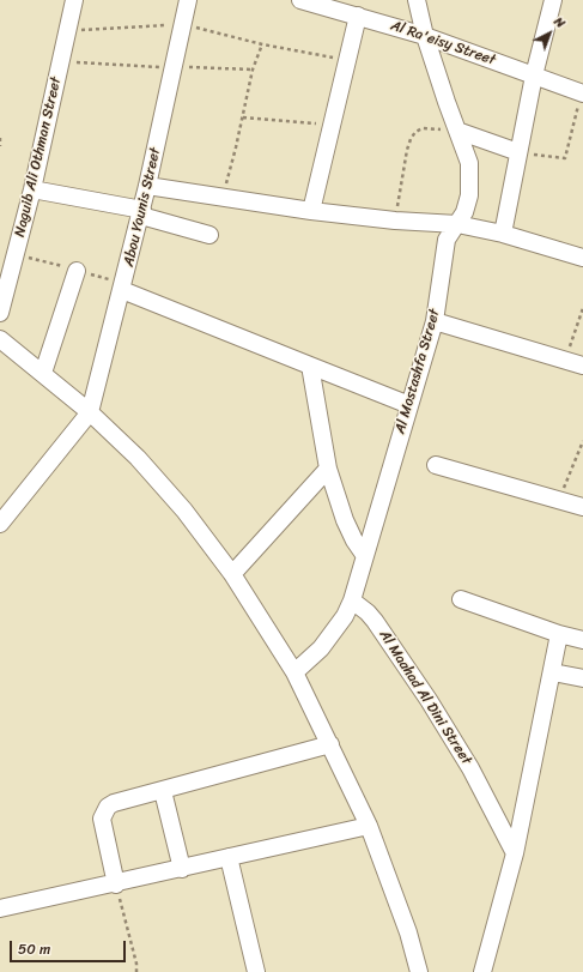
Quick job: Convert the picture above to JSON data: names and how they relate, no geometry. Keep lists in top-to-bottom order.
{
  "streets": {
    "street": [
      "Al Ra'eisy Street",
      "Naguib Ali Othman Street",
      "Abou Younis Street",
      "Al Mostashfa Street",
      "Al Maahad Al Dini Street"
    ]
  },
  "crossings": [
    ["Al Ra'eisy Street", "Al Mostashfa Street"],
    ["Al Mostashfa Street", "Al Maahad Al Dini Street"]
  ],
  "scale_bar": "50 m",
  "north": "top right"
}
